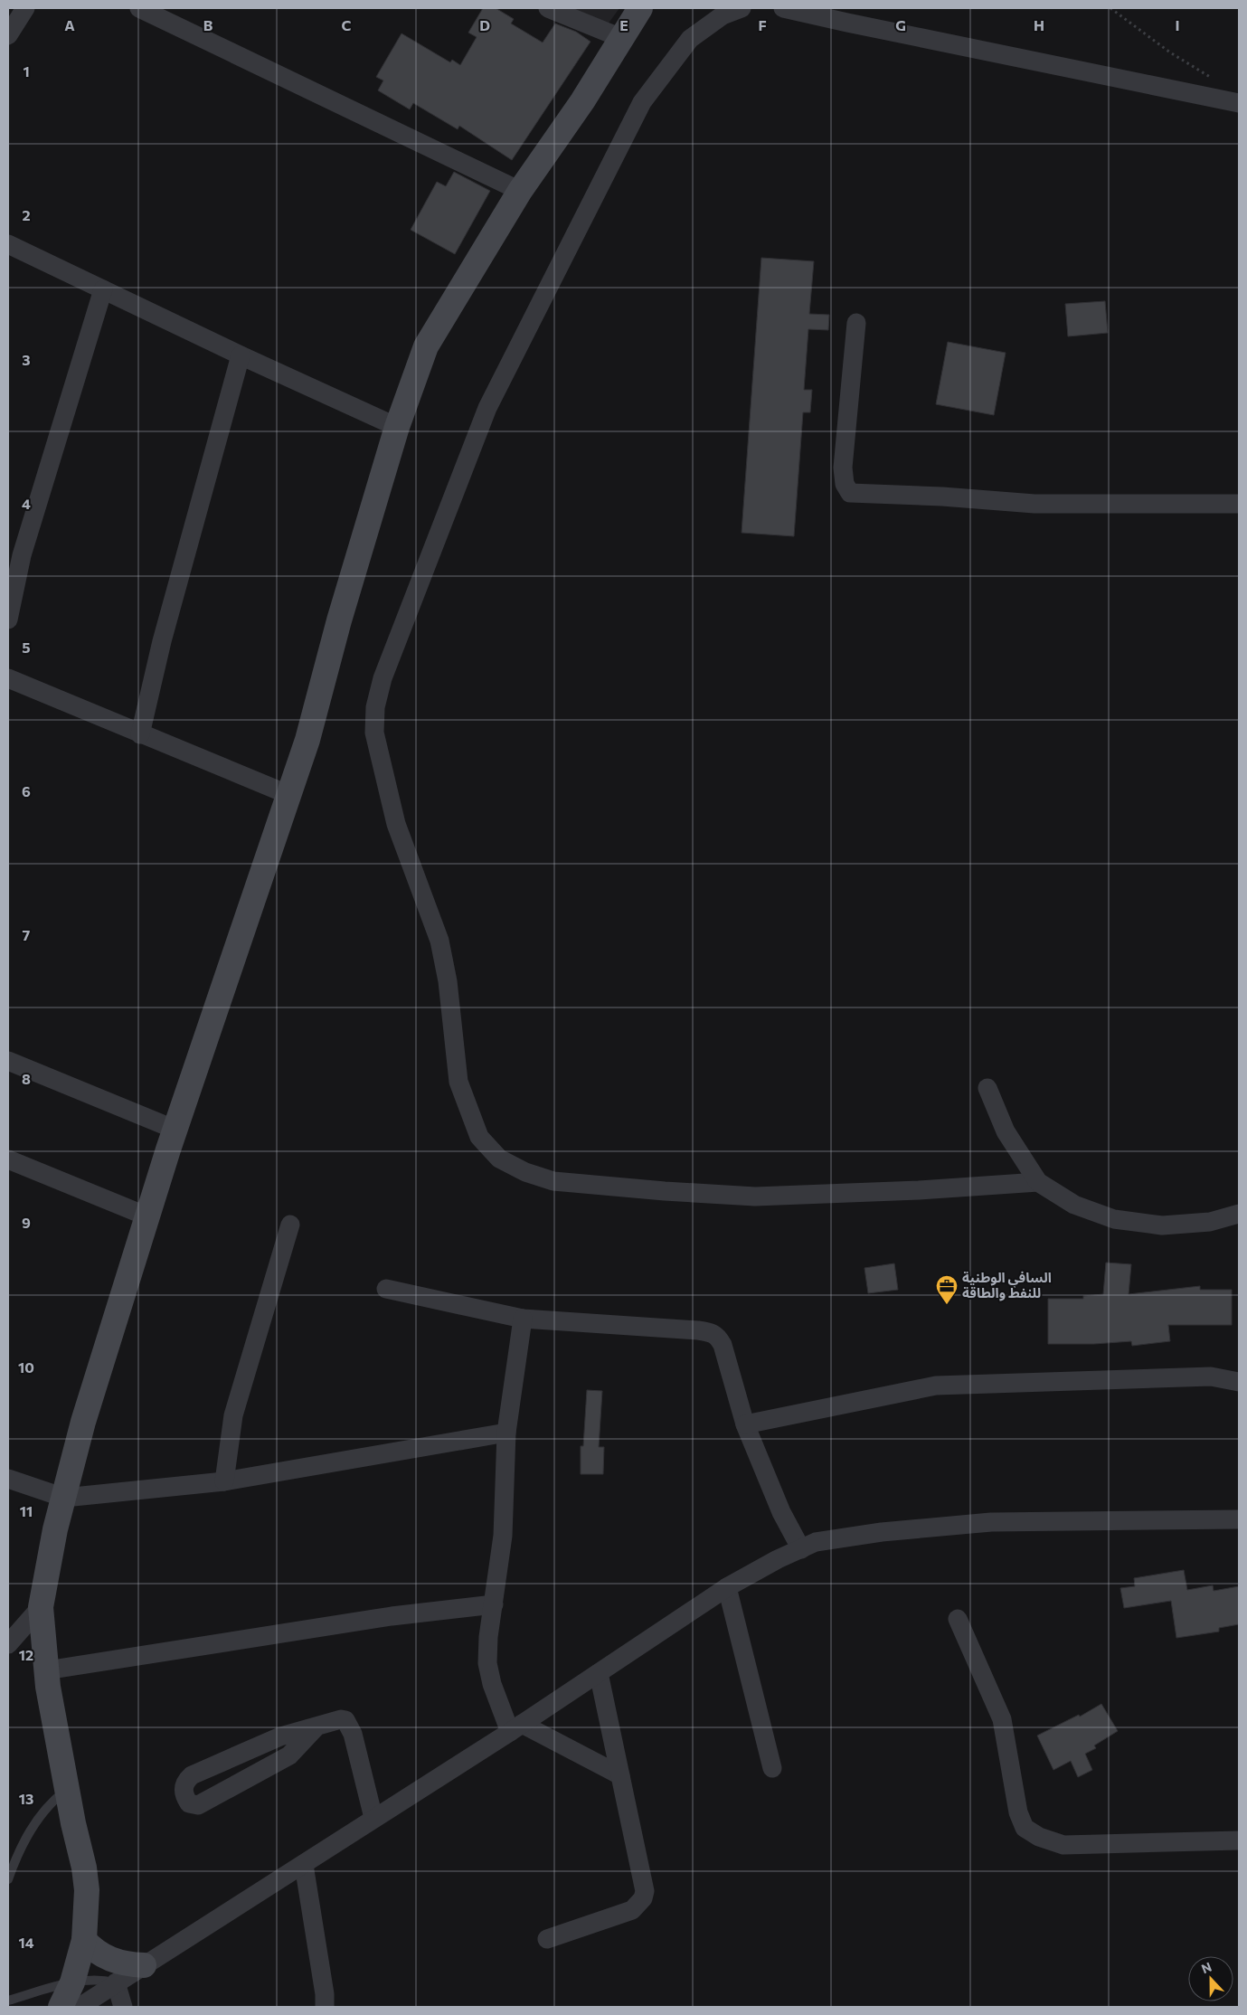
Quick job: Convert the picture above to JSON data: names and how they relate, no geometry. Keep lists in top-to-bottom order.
{
  "places": {
    "office": ["السافي الوطنية للنفط والطاقة"]
  },
  "north": "top",
  "grid": {
    "columns": [
      "A",
      "B",
      "C",
      "D",
      "E",
      "F",
      "G",
      "H",
      "I"
    ],
    "rows": [
      "1",
      "2",
      "3",
      "4",
      "5",
      "6",
      "7",
      "8",
      "9",
      "10",
      "11",
      "12",
      "13",
      "14"
    ]
  }
}
